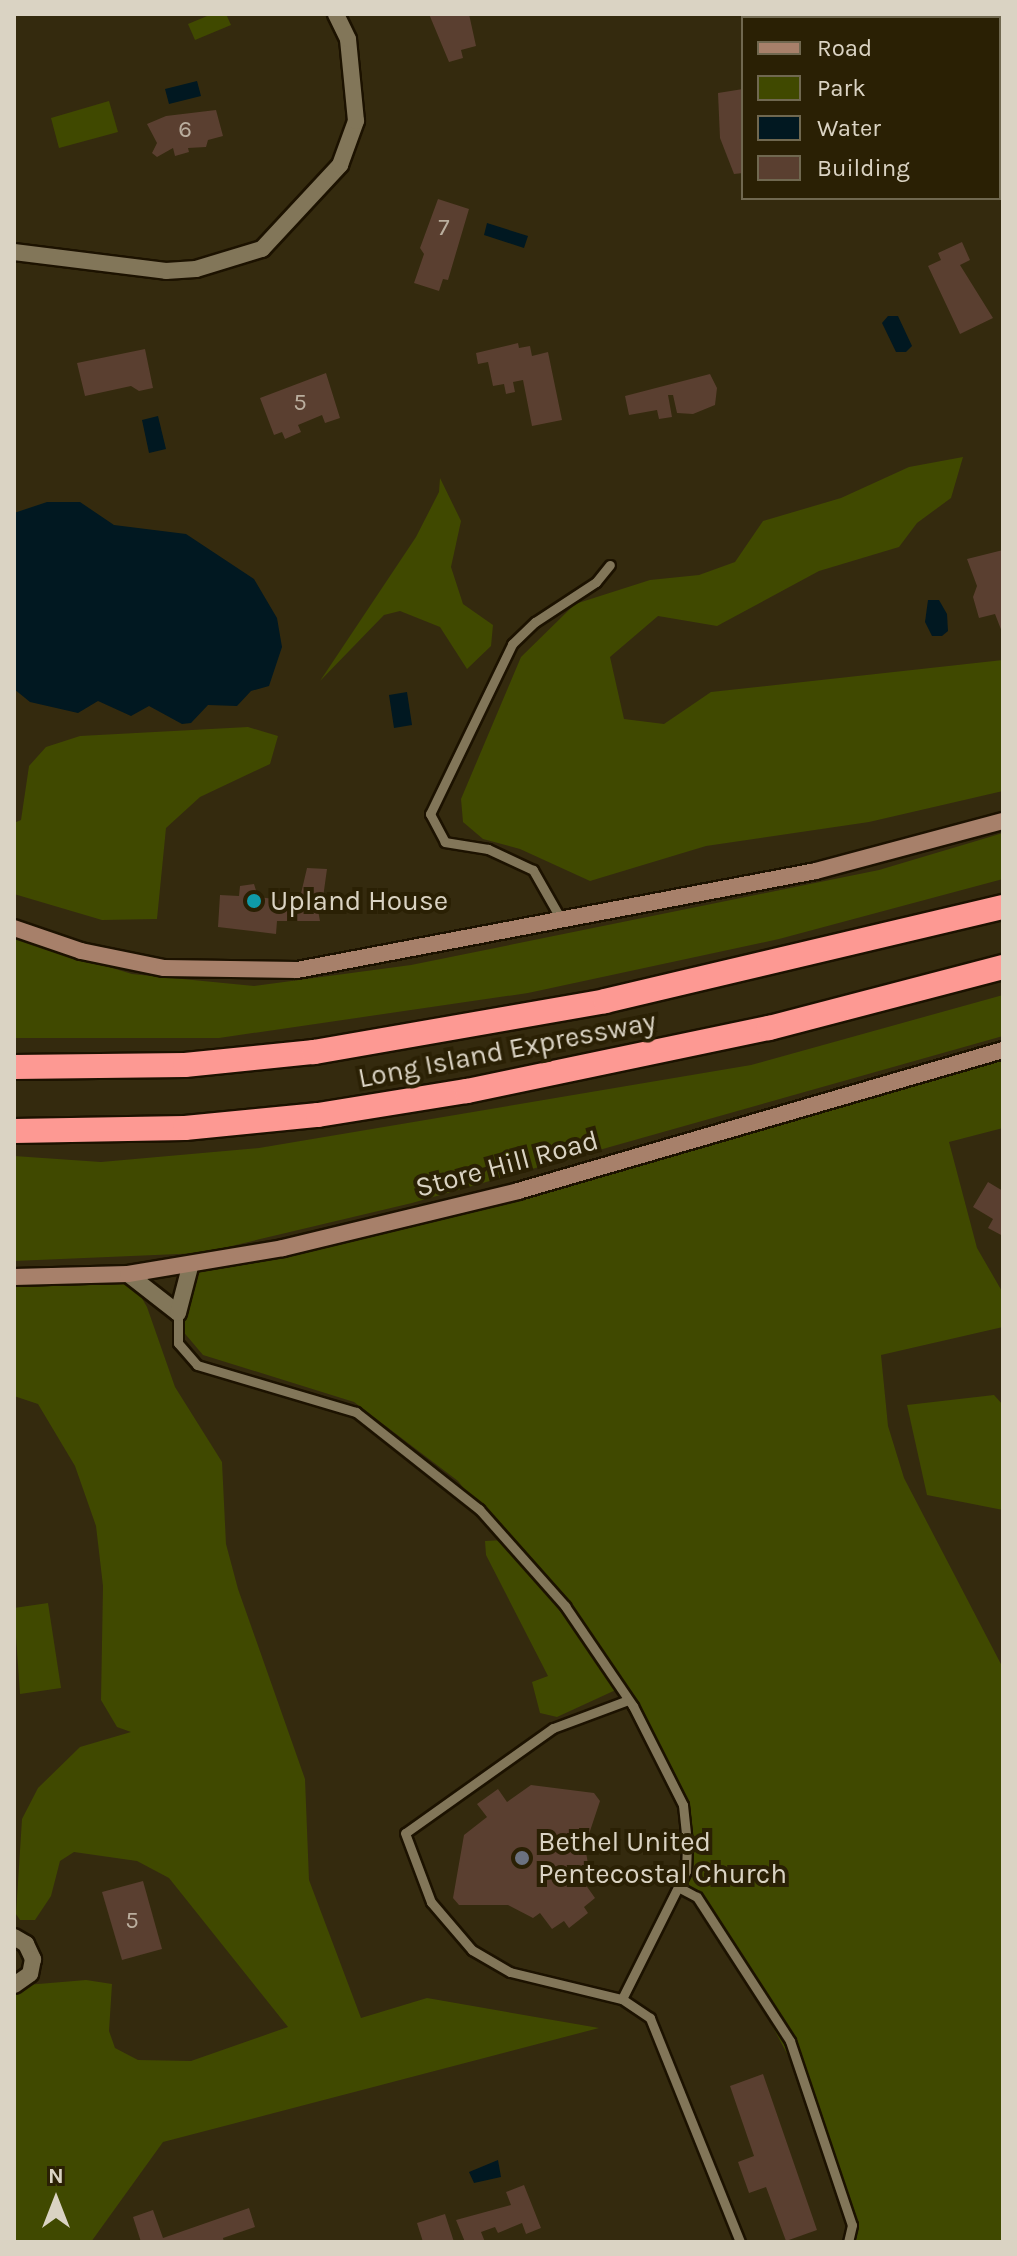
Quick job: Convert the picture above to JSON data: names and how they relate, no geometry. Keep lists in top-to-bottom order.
{
  "streets": {
    "highway": ["Long Island Expressway"],
    "main road": ["Store Hill Road"]
  },
  "places": ["Upland House", "Bethel United Pentecostal Church"],
  "house_numbers": [
    "6",
    "7",
    "5",
    "5"
  ],
  "legend": [
    "Road",
    "Park",
    "Water",
    "Building"
  ],
  "north": "top"
}
